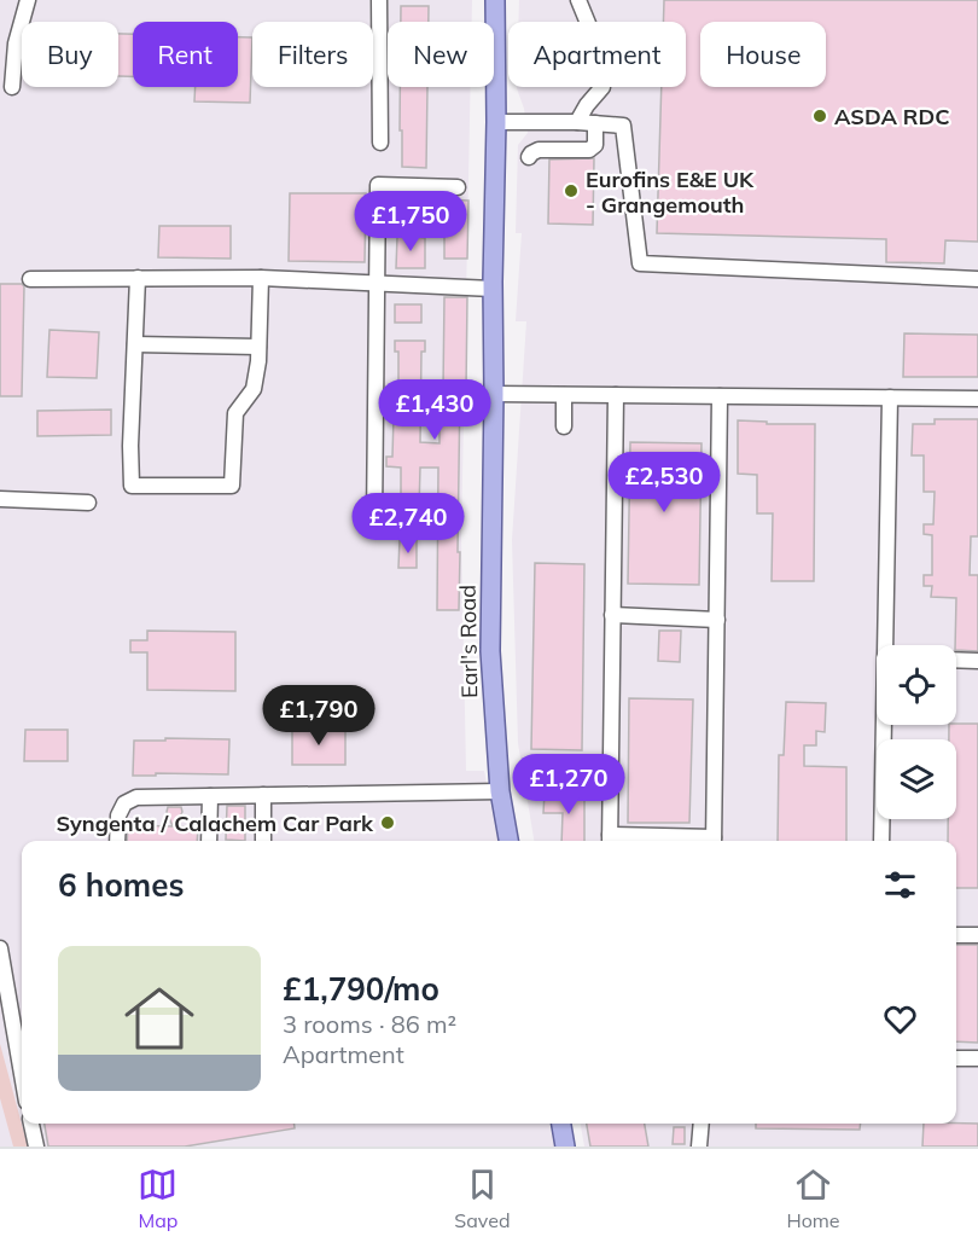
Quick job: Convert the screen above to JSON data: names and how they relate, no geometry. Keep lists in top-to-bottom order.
{
  "streets": {
    "main road": ["Earl's Road"]
  },
  "places": ["ASDA RDC", "Eurofins E&E UK - Grangemouth", "Syngenta / Calachem Car Park"],
  "page": {
    "chip": [
      "Buy",
      "Rent",
      "Filters",
      "New",
      "Apartment",
      "House"
    ],
    "price": [
      "£1,750",
      "£1,430",
      "£2,530",
      "£2,740",
      "£1,790",
      "£1,270"
    ],
    "heading": "6 homes",
    "list": [
      {
        "name": "£1,790/mo",
        "note": "3 rooms · 86 m² · Apartment"
      }
    ],
    "tabs": ["Map", "Saved", "Home"]
  }
}
